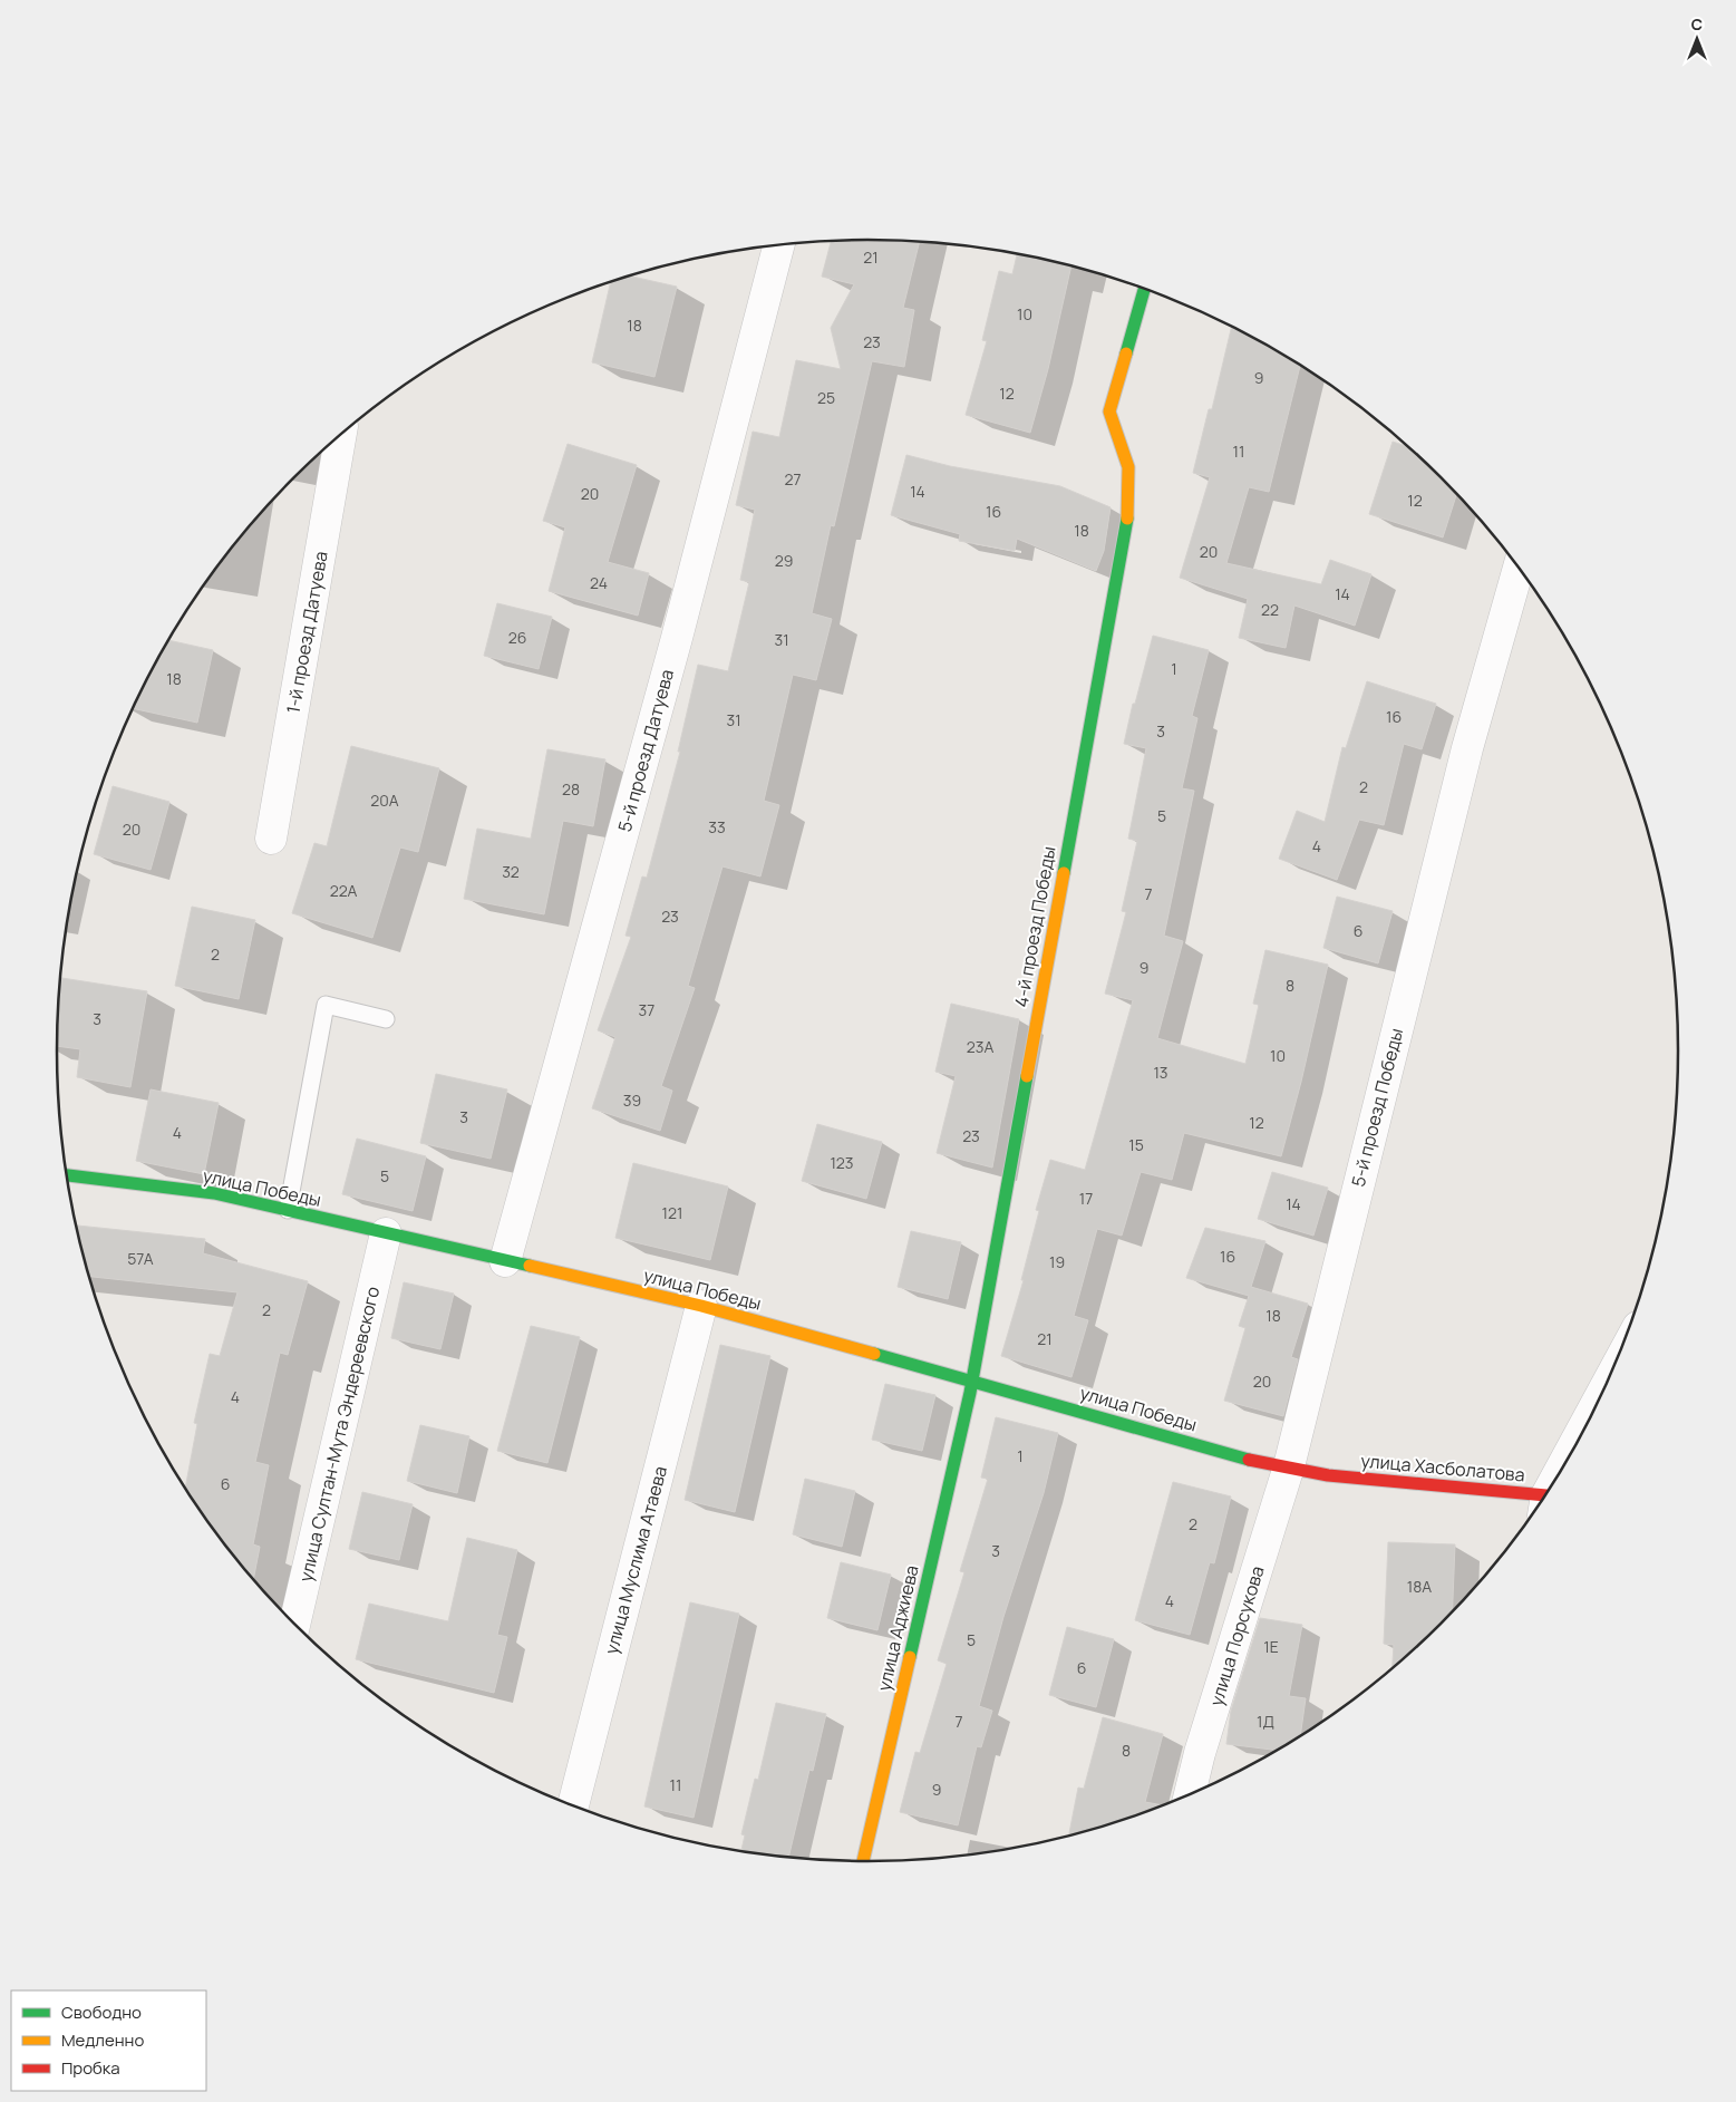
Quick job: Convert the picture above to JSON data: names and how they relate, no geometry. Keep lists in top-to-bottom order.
{
  "streets": {
    "street": [
      "1-й проезд Датуева",
      "5-й проезд Датуева",
      "4-й проезд Победы",
      "5-й проезд Победы",
      "улица Победы",
      "улица Султан-Мута Эндереевского",
      "улица Хасболатова",
      "улица Муслима Атаева",
      "улица Аджиева",
      "улица Порсукова"
    ]
  },
  "crossings": [
    ["5-й проезд Датуева", "улица Победы"],
    ["4-й проезд Победы", "улица Победы"],
    ["4-й проезд Победы", "улица Аджиева"],
    ["5-й проезд Победы", "улица Победы"],
    ["5-й проезд Победы", "улица Порсукова"],
    ["улица Победы", "улица Султан-Мута Эндереевского"],
    ["улица Победы", "улица Хасболатова"],
    ["улица Победы", "улица Муслима Атаева"],
    ["улица Победы", "улица Аджиева"],
    ["улица Победы", "улица Порсукова"]
  ],
  "house_numbers": [
    "21",
    "10",
    "18",
    "23",
    "9",
    "12",
    "25",
    "11",
    "27",
    "14",
    "20",
    "12",
    "16",
    "18",
    "20",
    "29",
    "24",
    "14",
    "22",
    "26",
    "31",
    "1",
    "18",
    "16",
    "31",
    "3",
    "2",
    "28",
    "20А",
    "5",
    "33",
    "20",
    "4",
    "32",
    "22А",
    "7",
    "23",
    "6",
    "2",
    "9",
    "8",
    "37",
    "3",
    "23А",
    "10",
    "13",
    "39",
    "3",
    "12",
    "4",
    "23",
    "15",
    "123",
    "5",
    "17",
    "14",
    "121",
    "16",
    "57А",
    "19",
    "2",
    "18",
    "21",
    "20",
    "4",
    "1",
    "6",
    "2",
    "3",
    "18А",
    "4",
    "5",
    "1Е",
    "6",
    "7",
    "1Д",
    "8",
    "11",
    "9"
  ],
  "legend": ["Свободно", "Медленно", "Пробка"],
  "north": "top"
}
